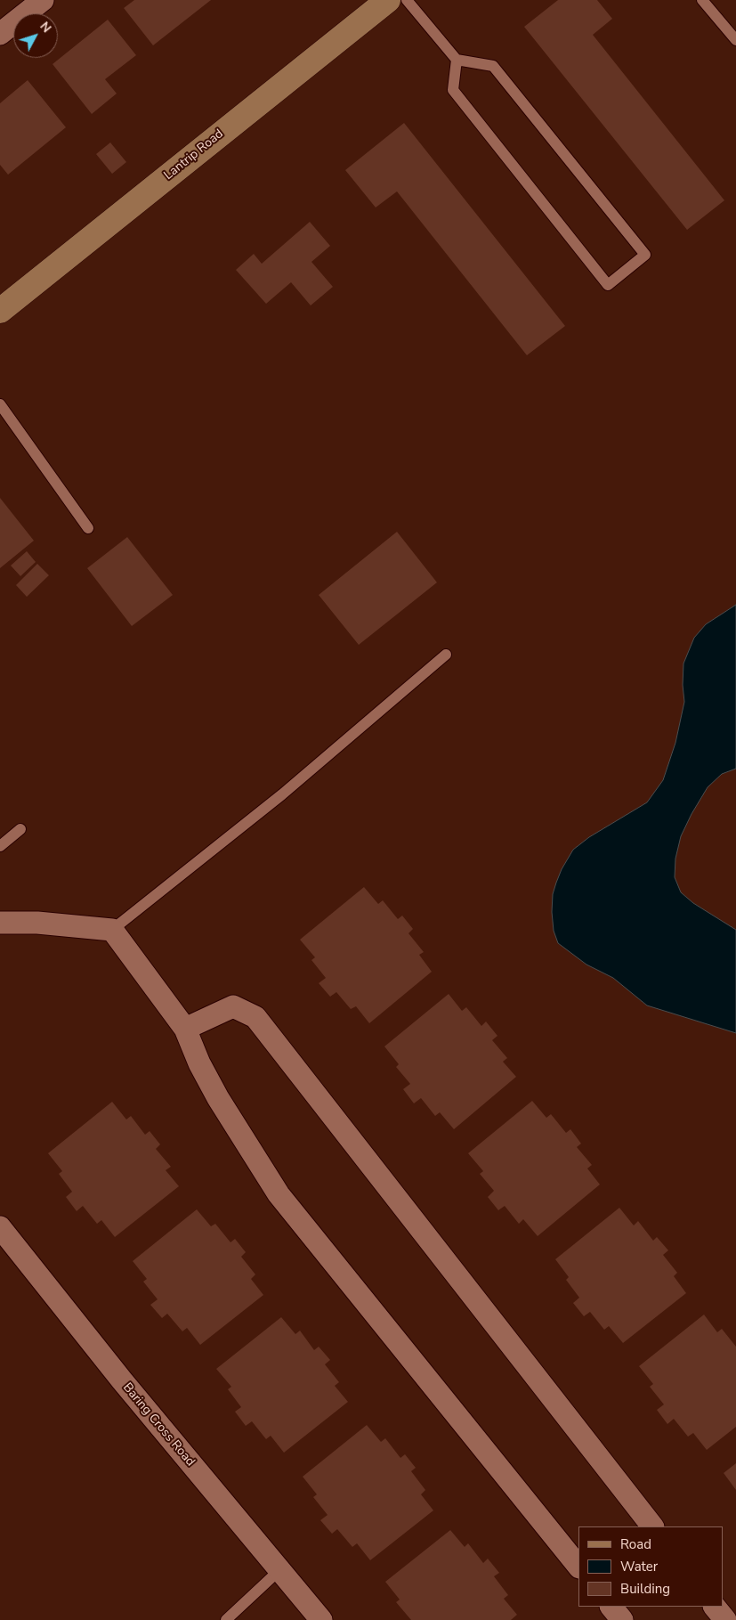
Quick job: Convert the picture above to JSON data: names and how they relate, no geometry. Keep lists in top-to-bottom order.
{
  "streets": {
    "street": ["Lantrip Road", "Baring Cross Road"]
  },
  "legend": ["Road", "Water", "Building"],
  "north": "top right"
}
